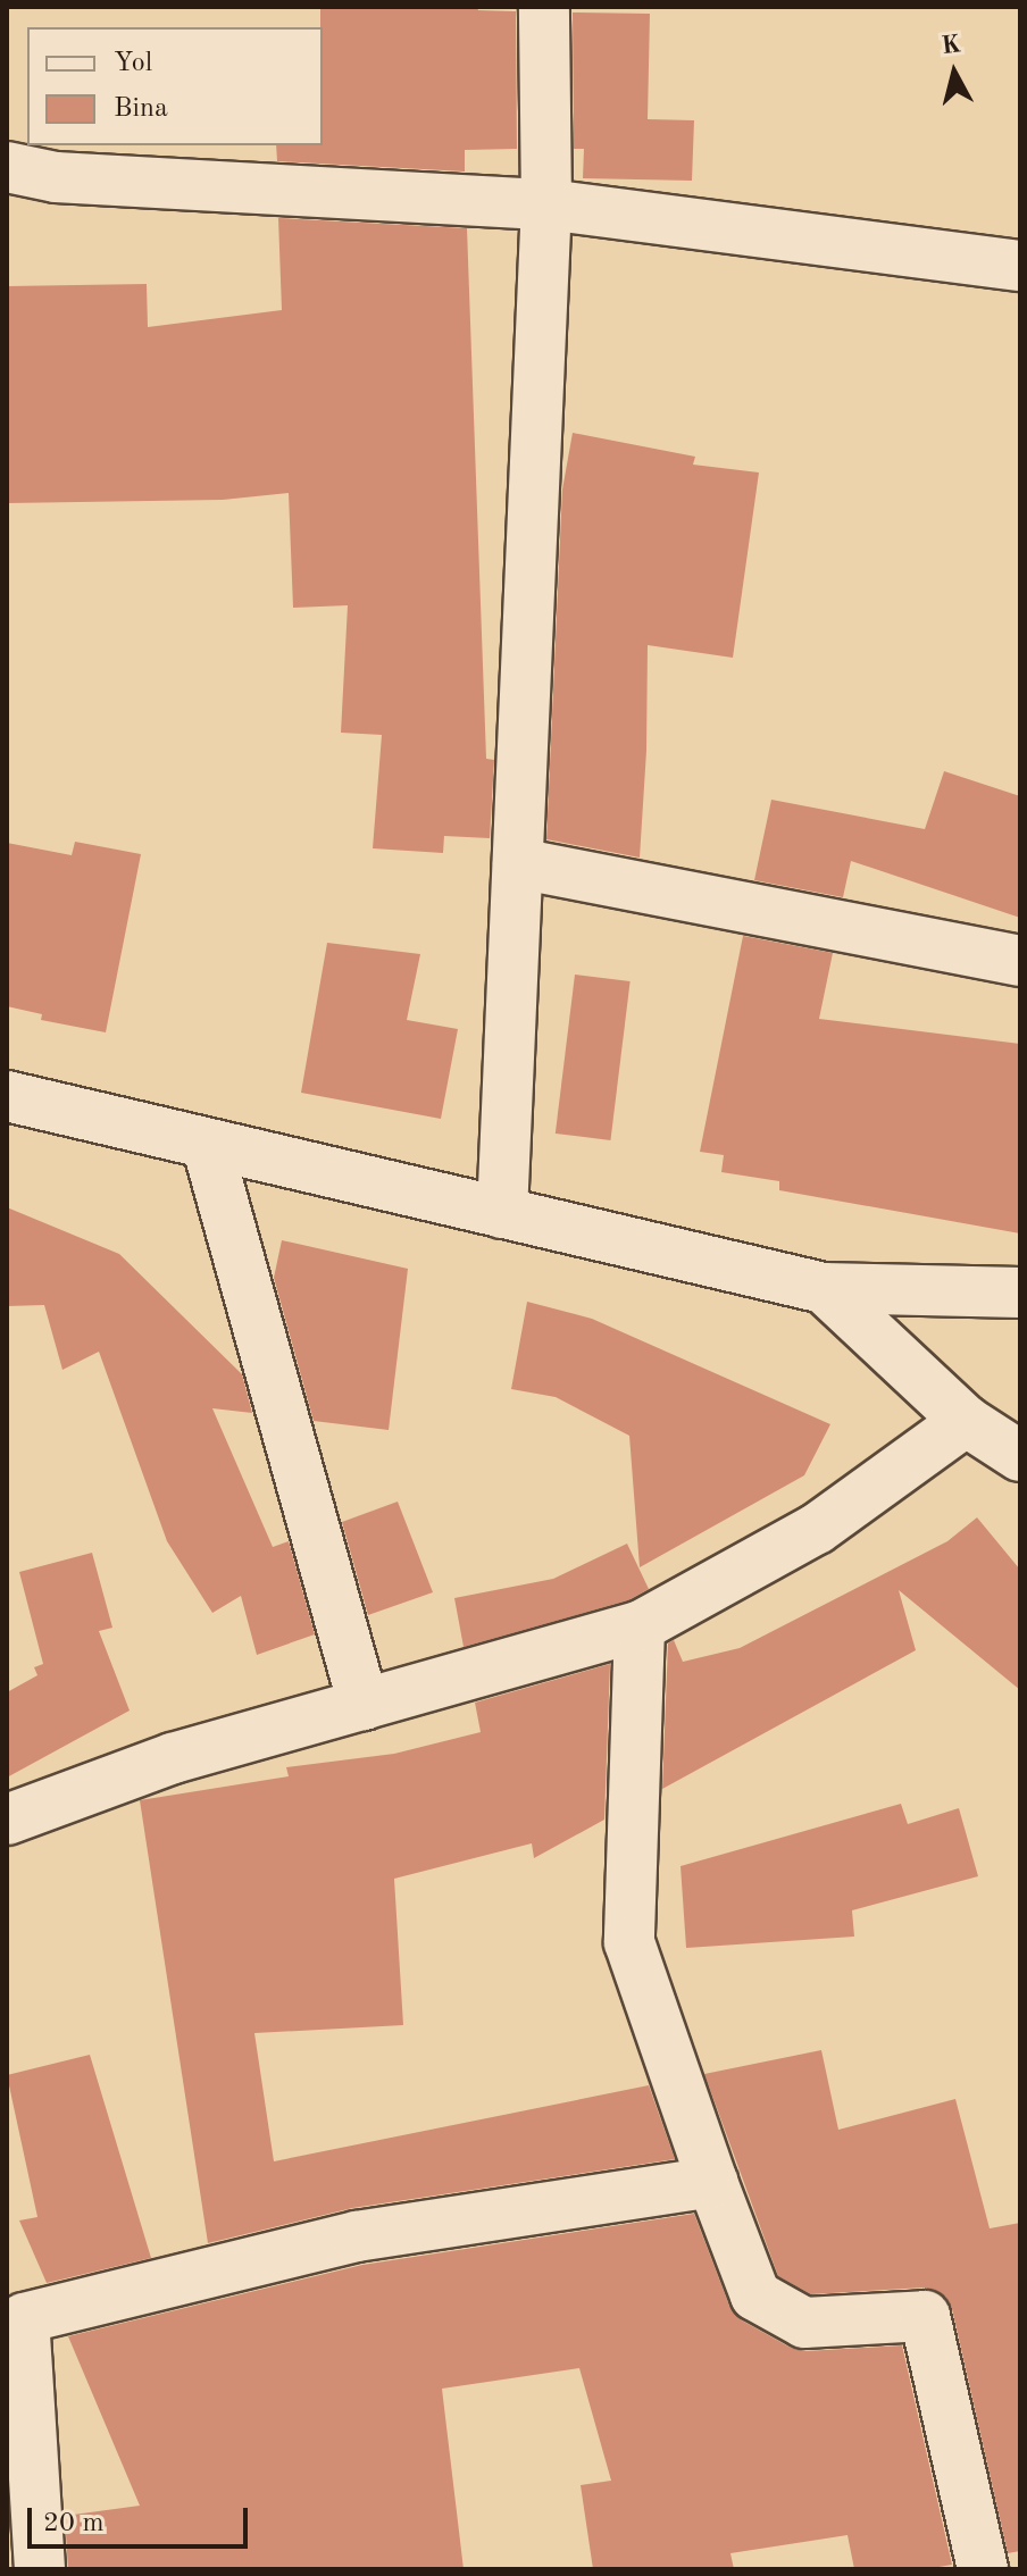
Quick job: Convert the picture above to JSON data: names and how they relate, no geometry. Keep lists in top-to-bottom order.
{
  "legend": ["Yol", "Bina"],
  "scale_bar": "20 m",
  "north": "top"
}
